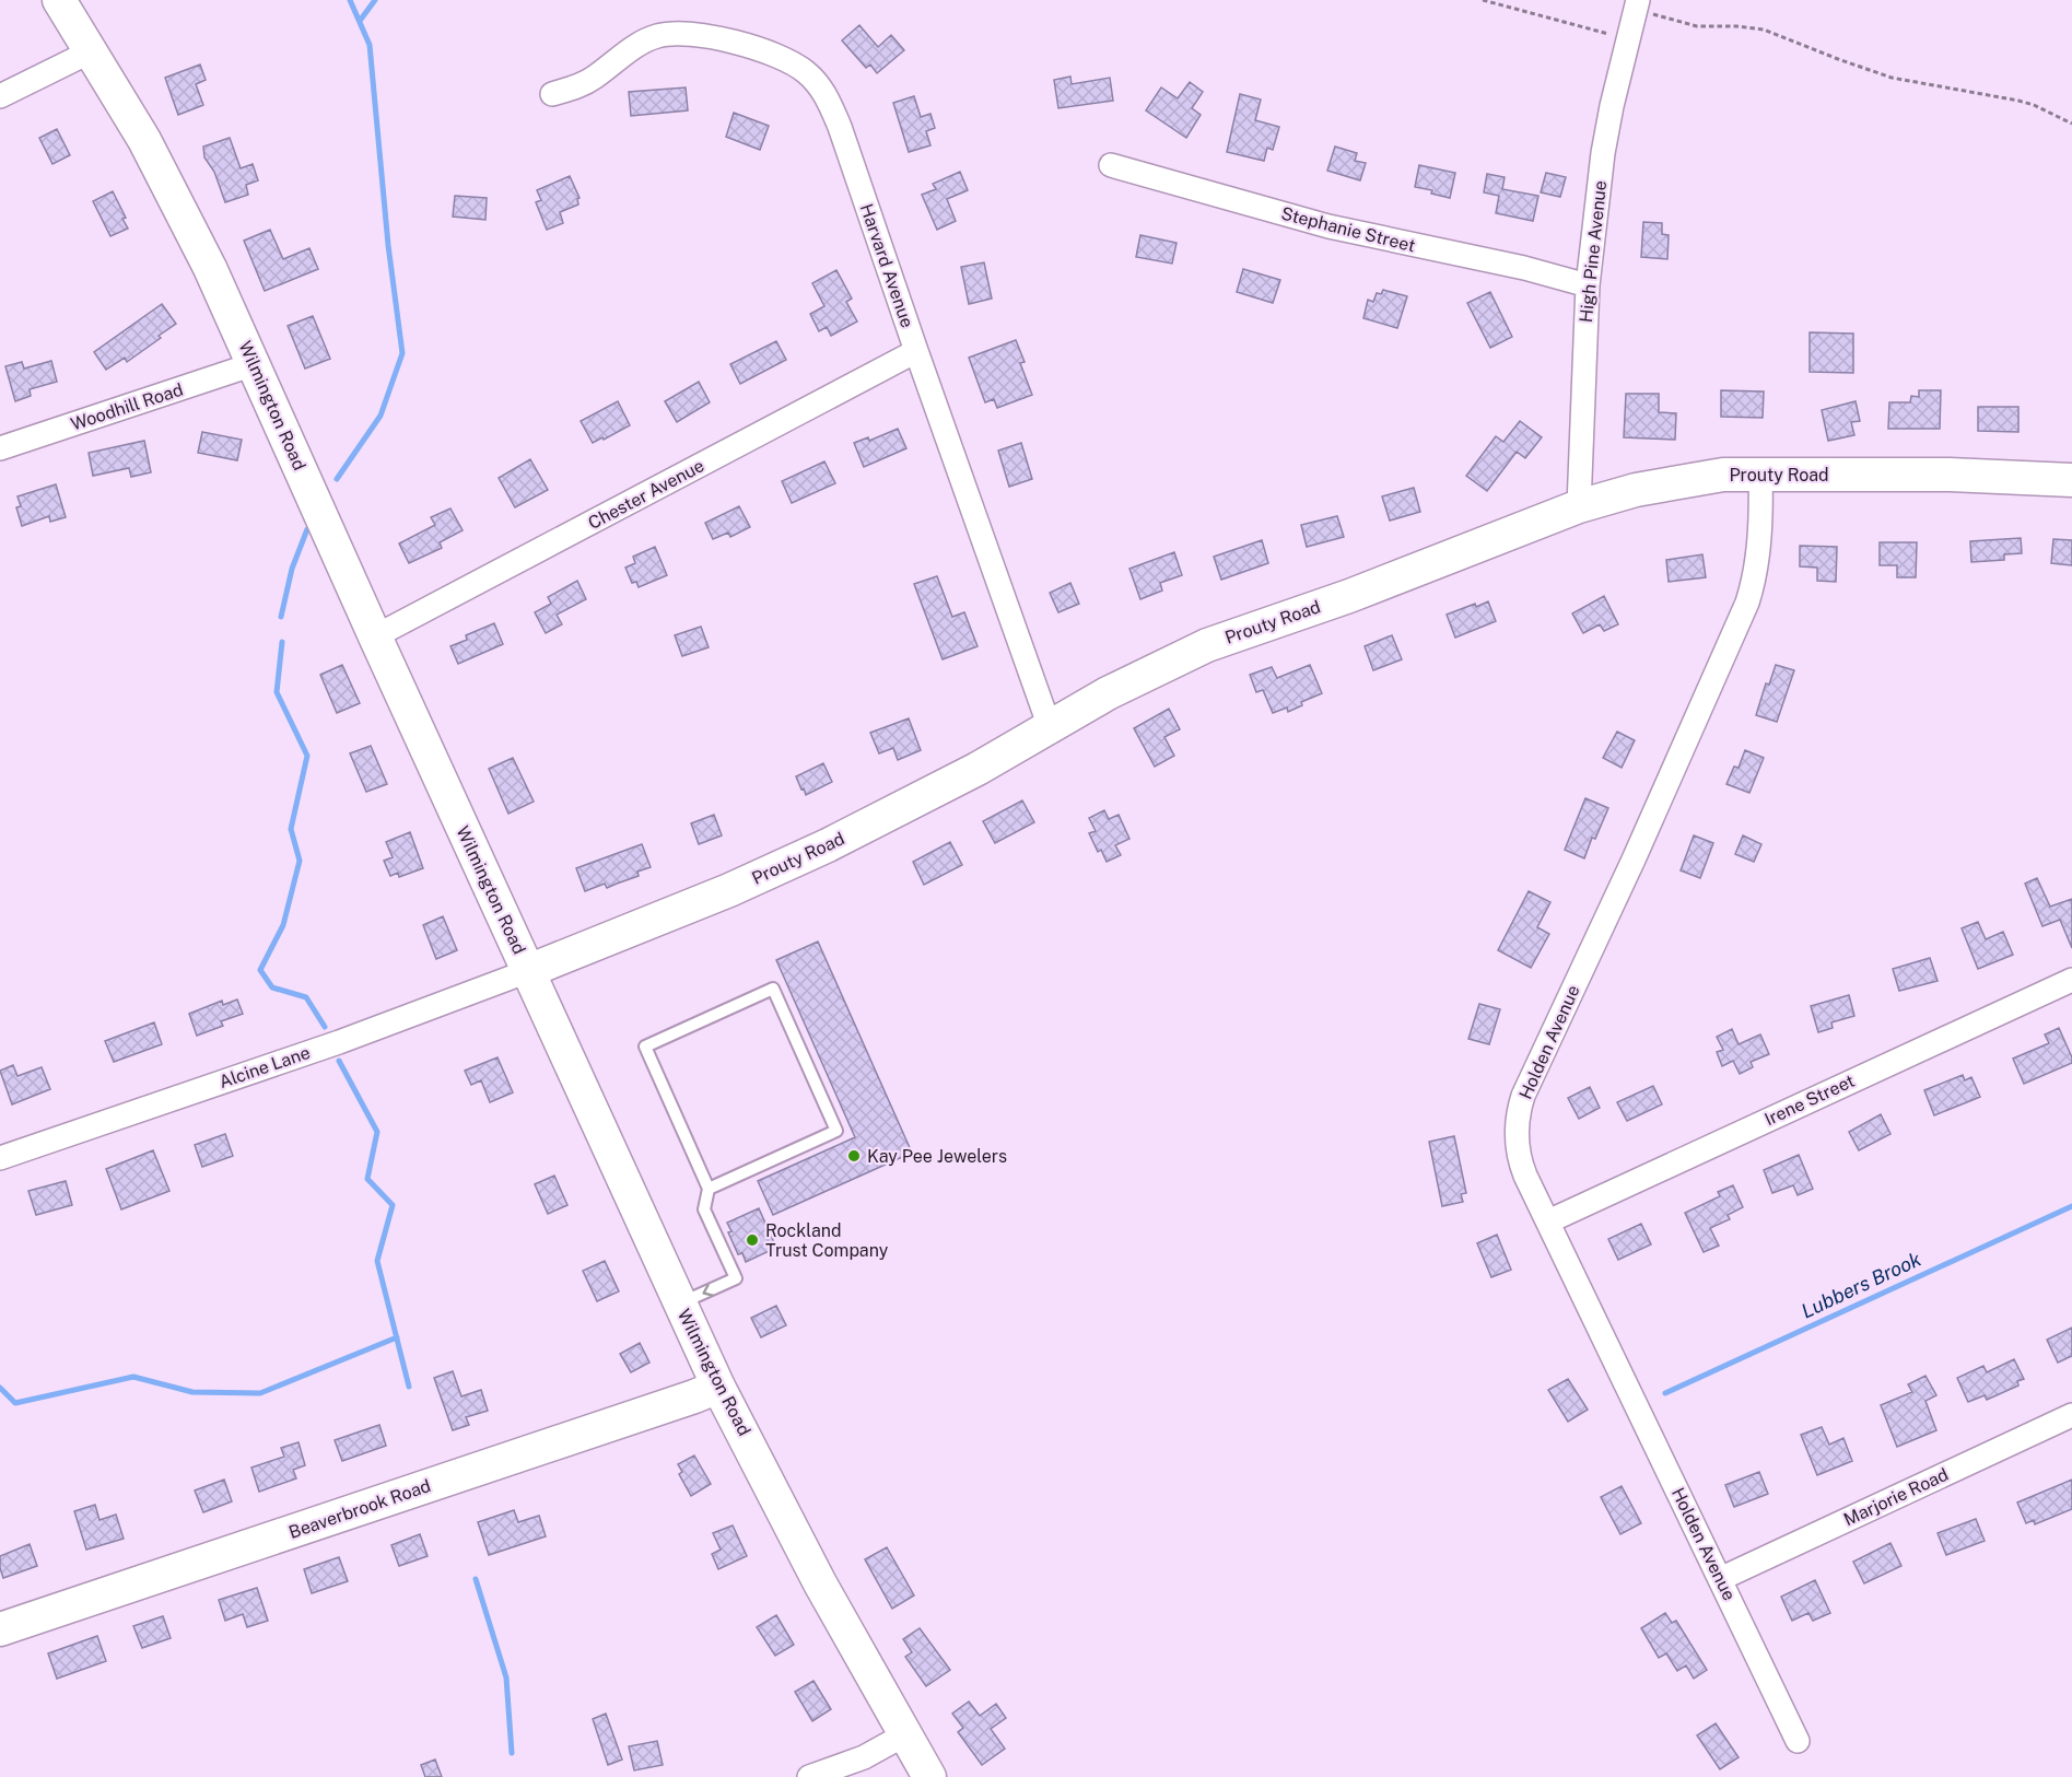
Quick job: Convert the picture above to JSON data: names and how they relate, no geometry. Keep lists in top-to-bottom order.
{
  "streets": {
    "street": [
      "Stephanie Street",
      "High Pine Avenue",
      "Harvard Avenue",
      "Wilmington Road",
      "Woodhill Road",
      "Prouty Road",
      "Chester Avenue",
      "Holden Avenue",
      "Alcine Lane",
      "Irene Street",
      "Marjorie Road",
      "Beaverbrook Road"
    ]
  },
  "crossings": [
    ["Stephanie Street", "High Pine Avenue"],
    ["High Pine Avenue", "Prouty Road"],
    ["Harvard Avenue", "Prouty Road"],
    ["Harvard Avenue", "Chester Avenue"],
    ["Wilmington Road", "Woodhill Road"],
    ["Wilmington Road", "Prouty Road"],
    ["Wilmington Road", "Chester Avenue"],
    ["Wilmington Road", "Alcine Lane"],
    ["Wilmington Road", "Beaverbrook Road"],
    ["Prouty Road", "Holden Avenue"],
    ["Prouty Road", "Alcine Lane"],
    ["Holden Avenue", "Irene Street"],
    ["Holden Avenue", "Marjorie Road"]
  ],
  "water": ["Lubbers Brook"],
  "places": ["Kay Pee Jewelers", "Rockland Trust Company"]
}
